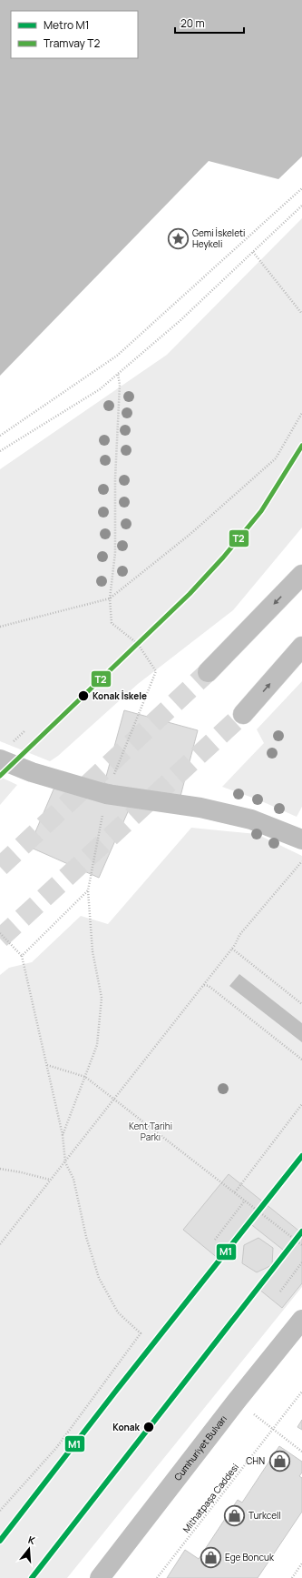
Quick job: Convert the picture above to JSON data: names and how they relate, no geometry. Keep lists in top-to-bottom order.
{
  "streets": {
    "street": ["Cumhuriyet Bulvarı"],
    "path": ["Mithatpaşa Caddesi"]
  },
  "parks": ["Kent Tarihi Parkı"],
  "places": {
    "place": ["Gemi İskeleti Heykeli"],
    "other": ["Konak İskele", "Konak"],
    "shop": ["CHN", "Turkcell", "Ege Boncuk"]
  },
  "lines": ["tram line T2", "metro line M1"],
  "legend": ["Metro M1", "Tramvay T2"],
  "scale_bar": "20 m",
  "north": "top"
}
